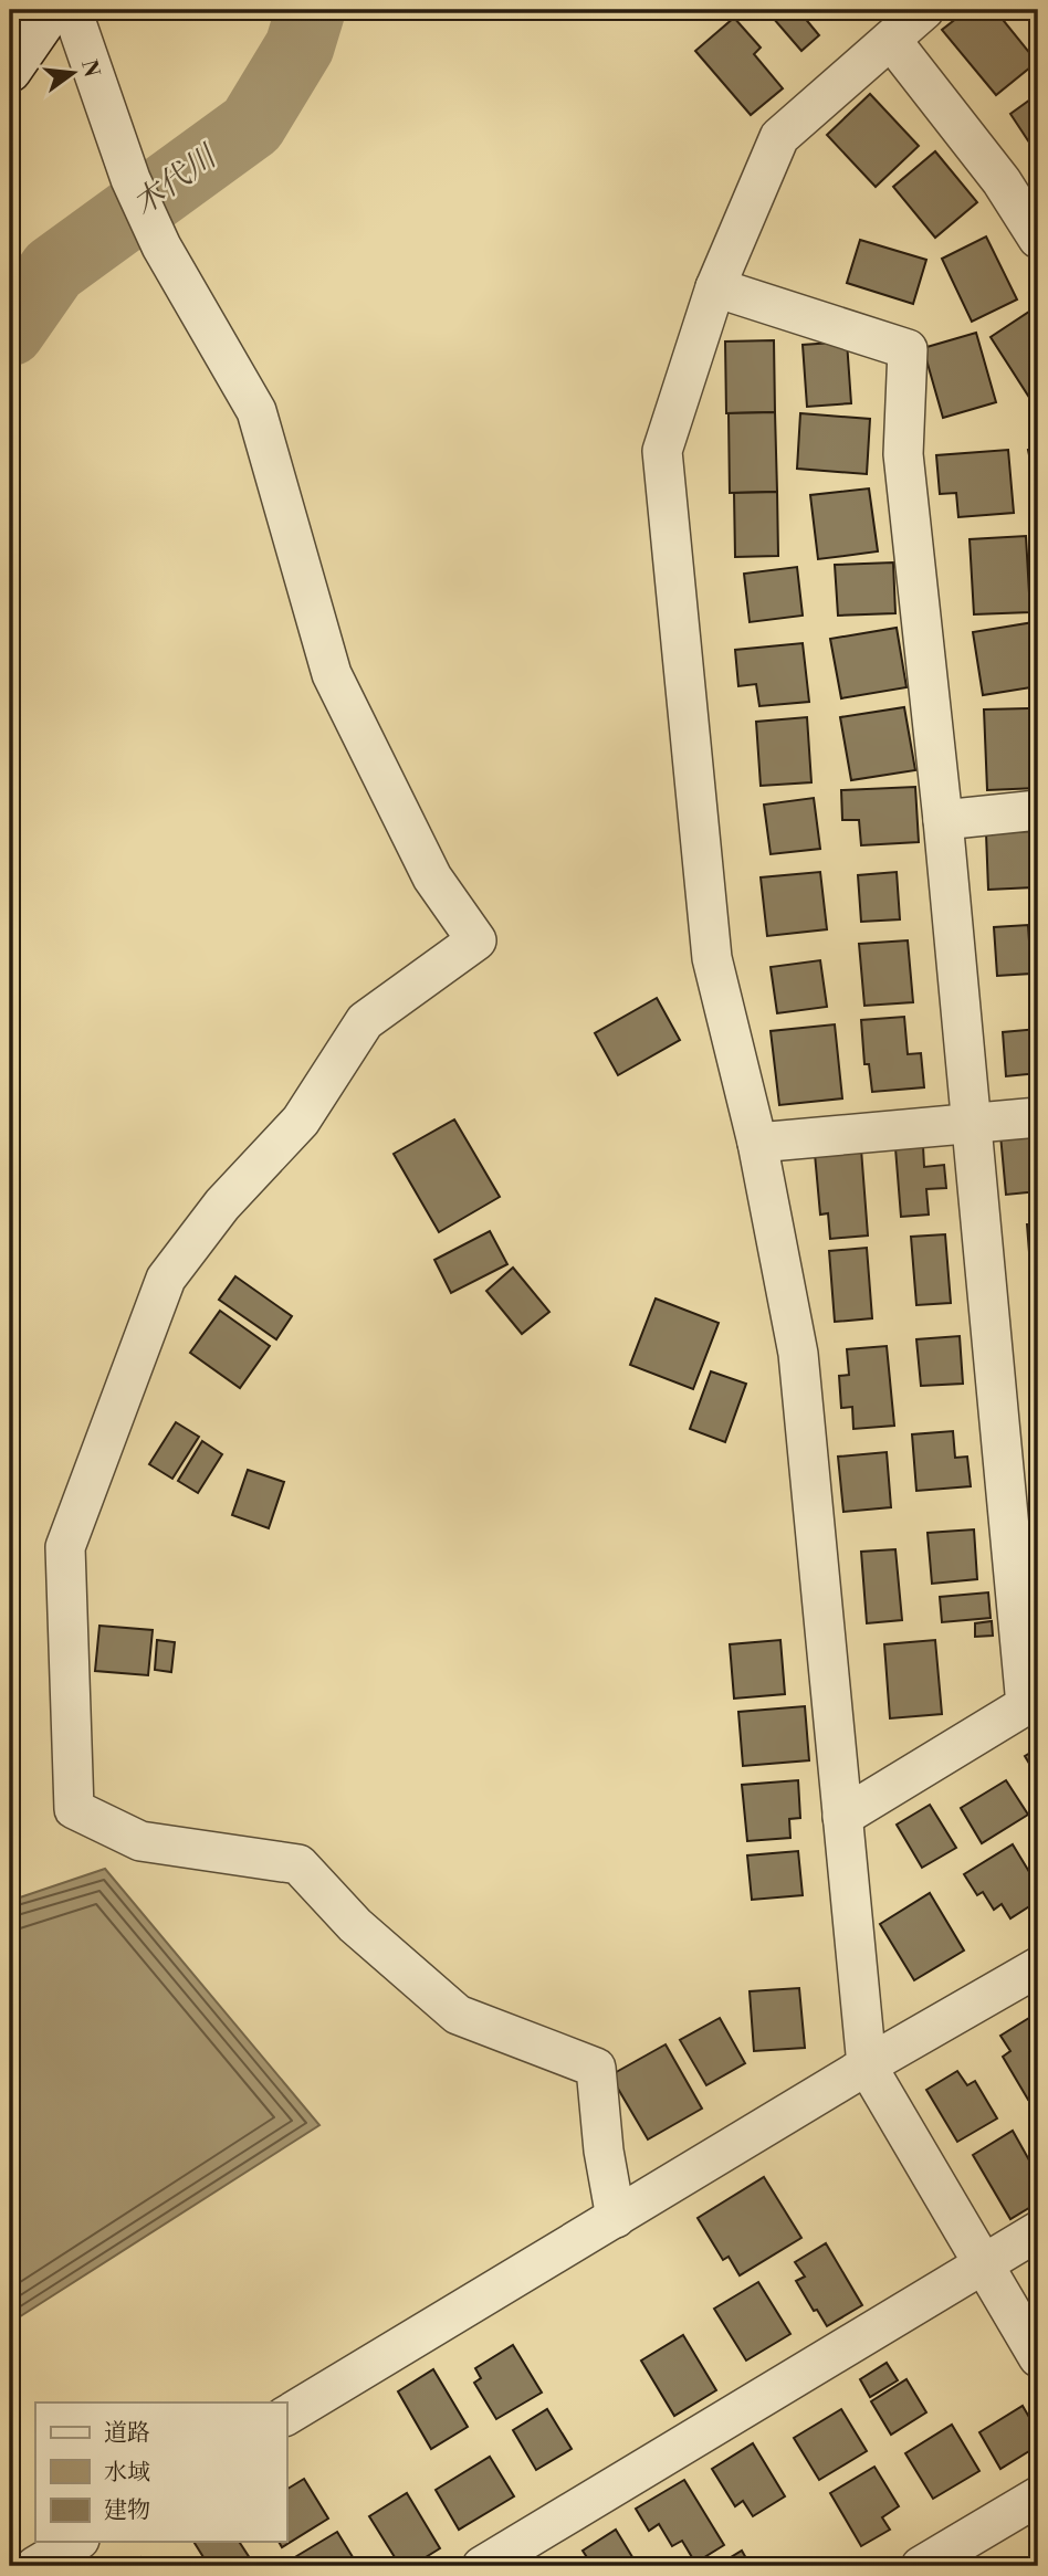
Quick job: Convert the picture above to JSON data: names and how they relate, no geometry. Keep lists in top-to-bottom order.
{
  "water": ["木代川"],
  "legend": ["道路", "水域", "建物"],
  "north": "right"
}
